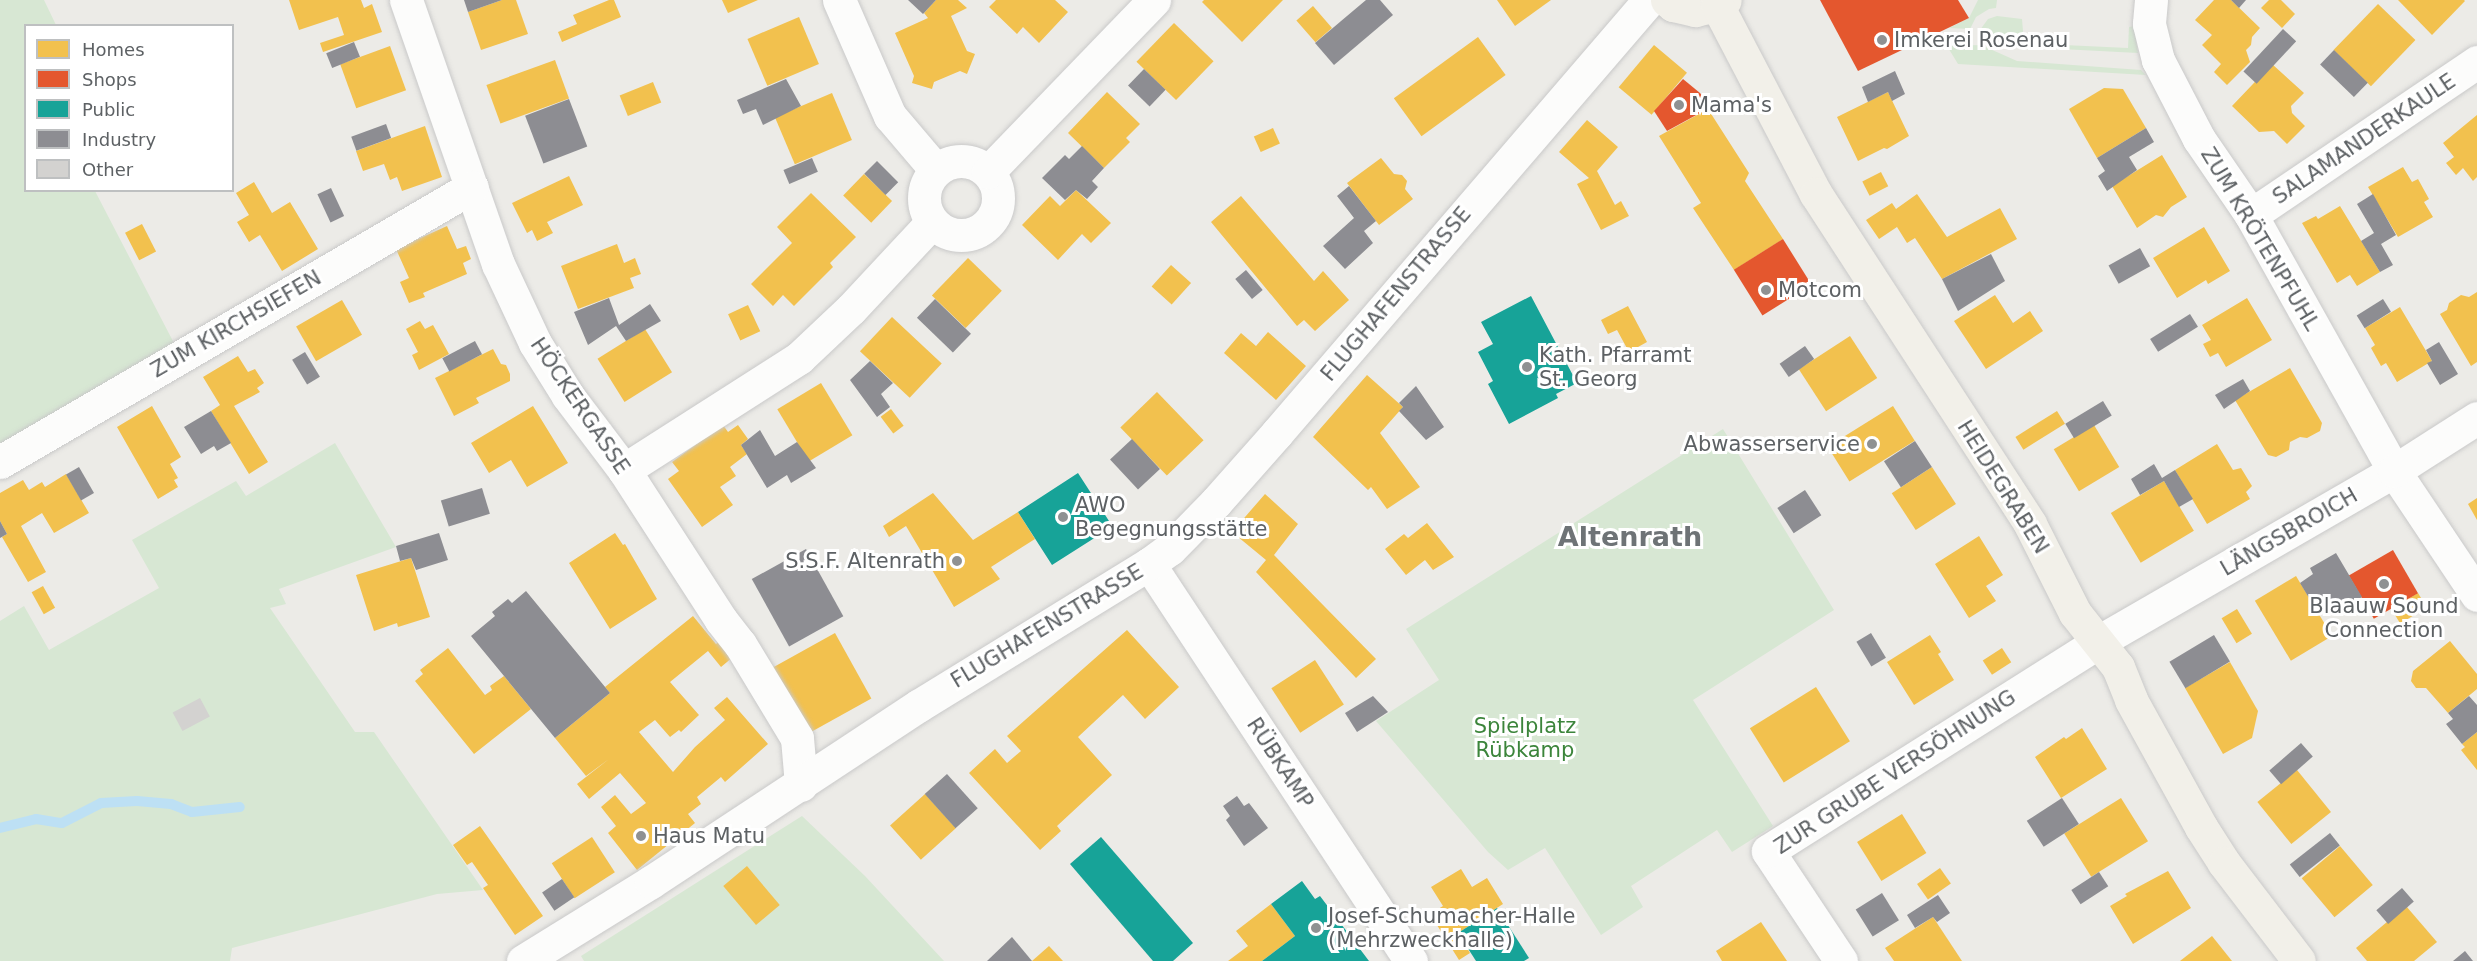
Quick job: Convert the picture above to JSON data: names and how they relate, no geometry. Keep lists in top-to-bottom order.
{
  "streets": {
    "main road": ["HEIDEGRABEN"],
    "street": [
      "SALAMANDERKAULE",
      "ZUM KRÖTENPFUHL",
      "FLUGHAFENSTRASSE",
      "ZUM KIRCHSIEFEN",
      "HÖCKERGASSE",
      "LÄNGSBROICH",
      "RÜBKAMP",
      "ZUR GRUBE VERSÖHNUNG"
    ]
  },
  "crossings": [
    ["SALAMANDERKAULE", "ZUM KRÖTENPFUHL"],
    ["ZUM KRÖTENPFUHL", "LÄNGSBROICH"],
    ["FLUGHAFENSTRASSE", "HÖCKERGASSE"],
    ["FLUGHAFENSTRASSE", "RÜBKAMP"],
    ["ZUM KIRCHSIEFEN", "HÖCKERGASSE"],
    ["HEIDEGRABEN", "LÄNGSBROICH"],
    ["HEIDEGRABEN", "ZUR GRUBE VERSÖHNUNG"],
    ["LÄNGSBROICH", "ZUR GRUBE VERSÖHNUNG"]
  ],
  "districts": ["Altenrath"],
  "parks": ["Spielplatz Rübkamp"],
  "places": [
    "Imkerei Rosenau",
    "Mama's",
    "Motcom",
    "Kath. Pfarramt St. Georg",
    "Abwasserservice",
    "AWO Begegnungsstätte",
    "S.S.F. Altenrath",
    "Blaauw Sound Connection",
    "Haus Matu",
    "Josef-Schumacher-Halle (Mehrzweckhalle)"
  ],
  "legend": [
    "Homes",
    "Shops",
    "Public",
    "Industry",
    "Other"
  ]
}
